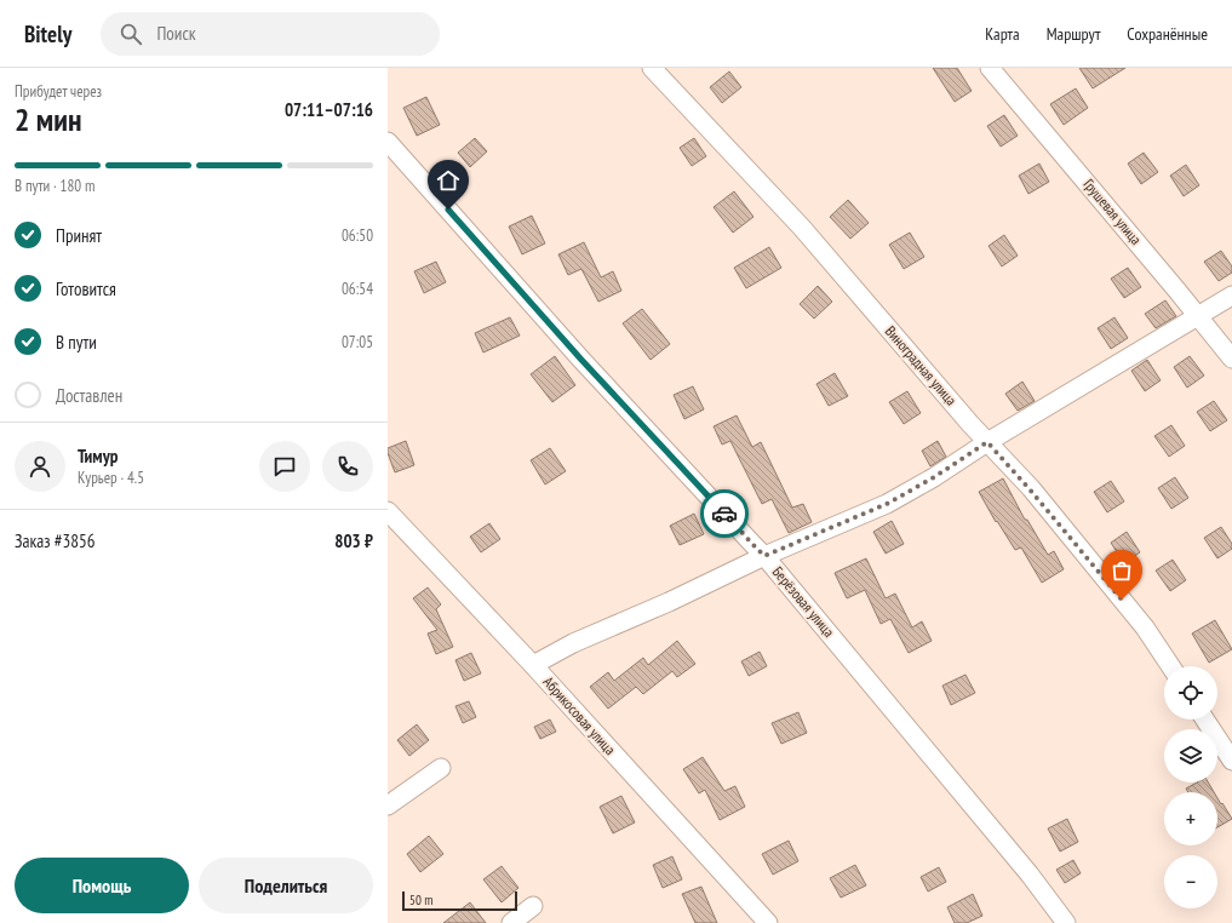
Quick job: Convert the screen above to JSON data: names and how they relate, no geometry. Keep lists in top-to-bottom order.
{
  "streets": {
    "street": [
      "Грушевая улица",
      "Виноградная улица",
      "Берёзовая улица",
      "Абрикосовая улица"
    ]
  },
  "scale_bar": "50 m",
  "page": {
    "header": "Bitely",
    "search": "Поиск",
    "nav": ["Карта", "Маршрут", "Сохранённые"],
    "heading": ["2 мин", "Прибудет через", "07:11–07:16"],
    "panel": [
      "Тимур",
      "Курьер · 4.5",
      "Заказ #3856",
      "803 ₽"
    ],
    "bar": "В пути · 180 m",
    "list": [
      ["Принят", "06:50"],
      ["Готовится", "06:54"],
      ["В пути", "07:05"],
      "Доставлен"
    ],
    "map_buttons": ["+", "−"],
    "buttons": ["Помощь", "Поделиться"],
    "scale": "50 m"
  }
}
